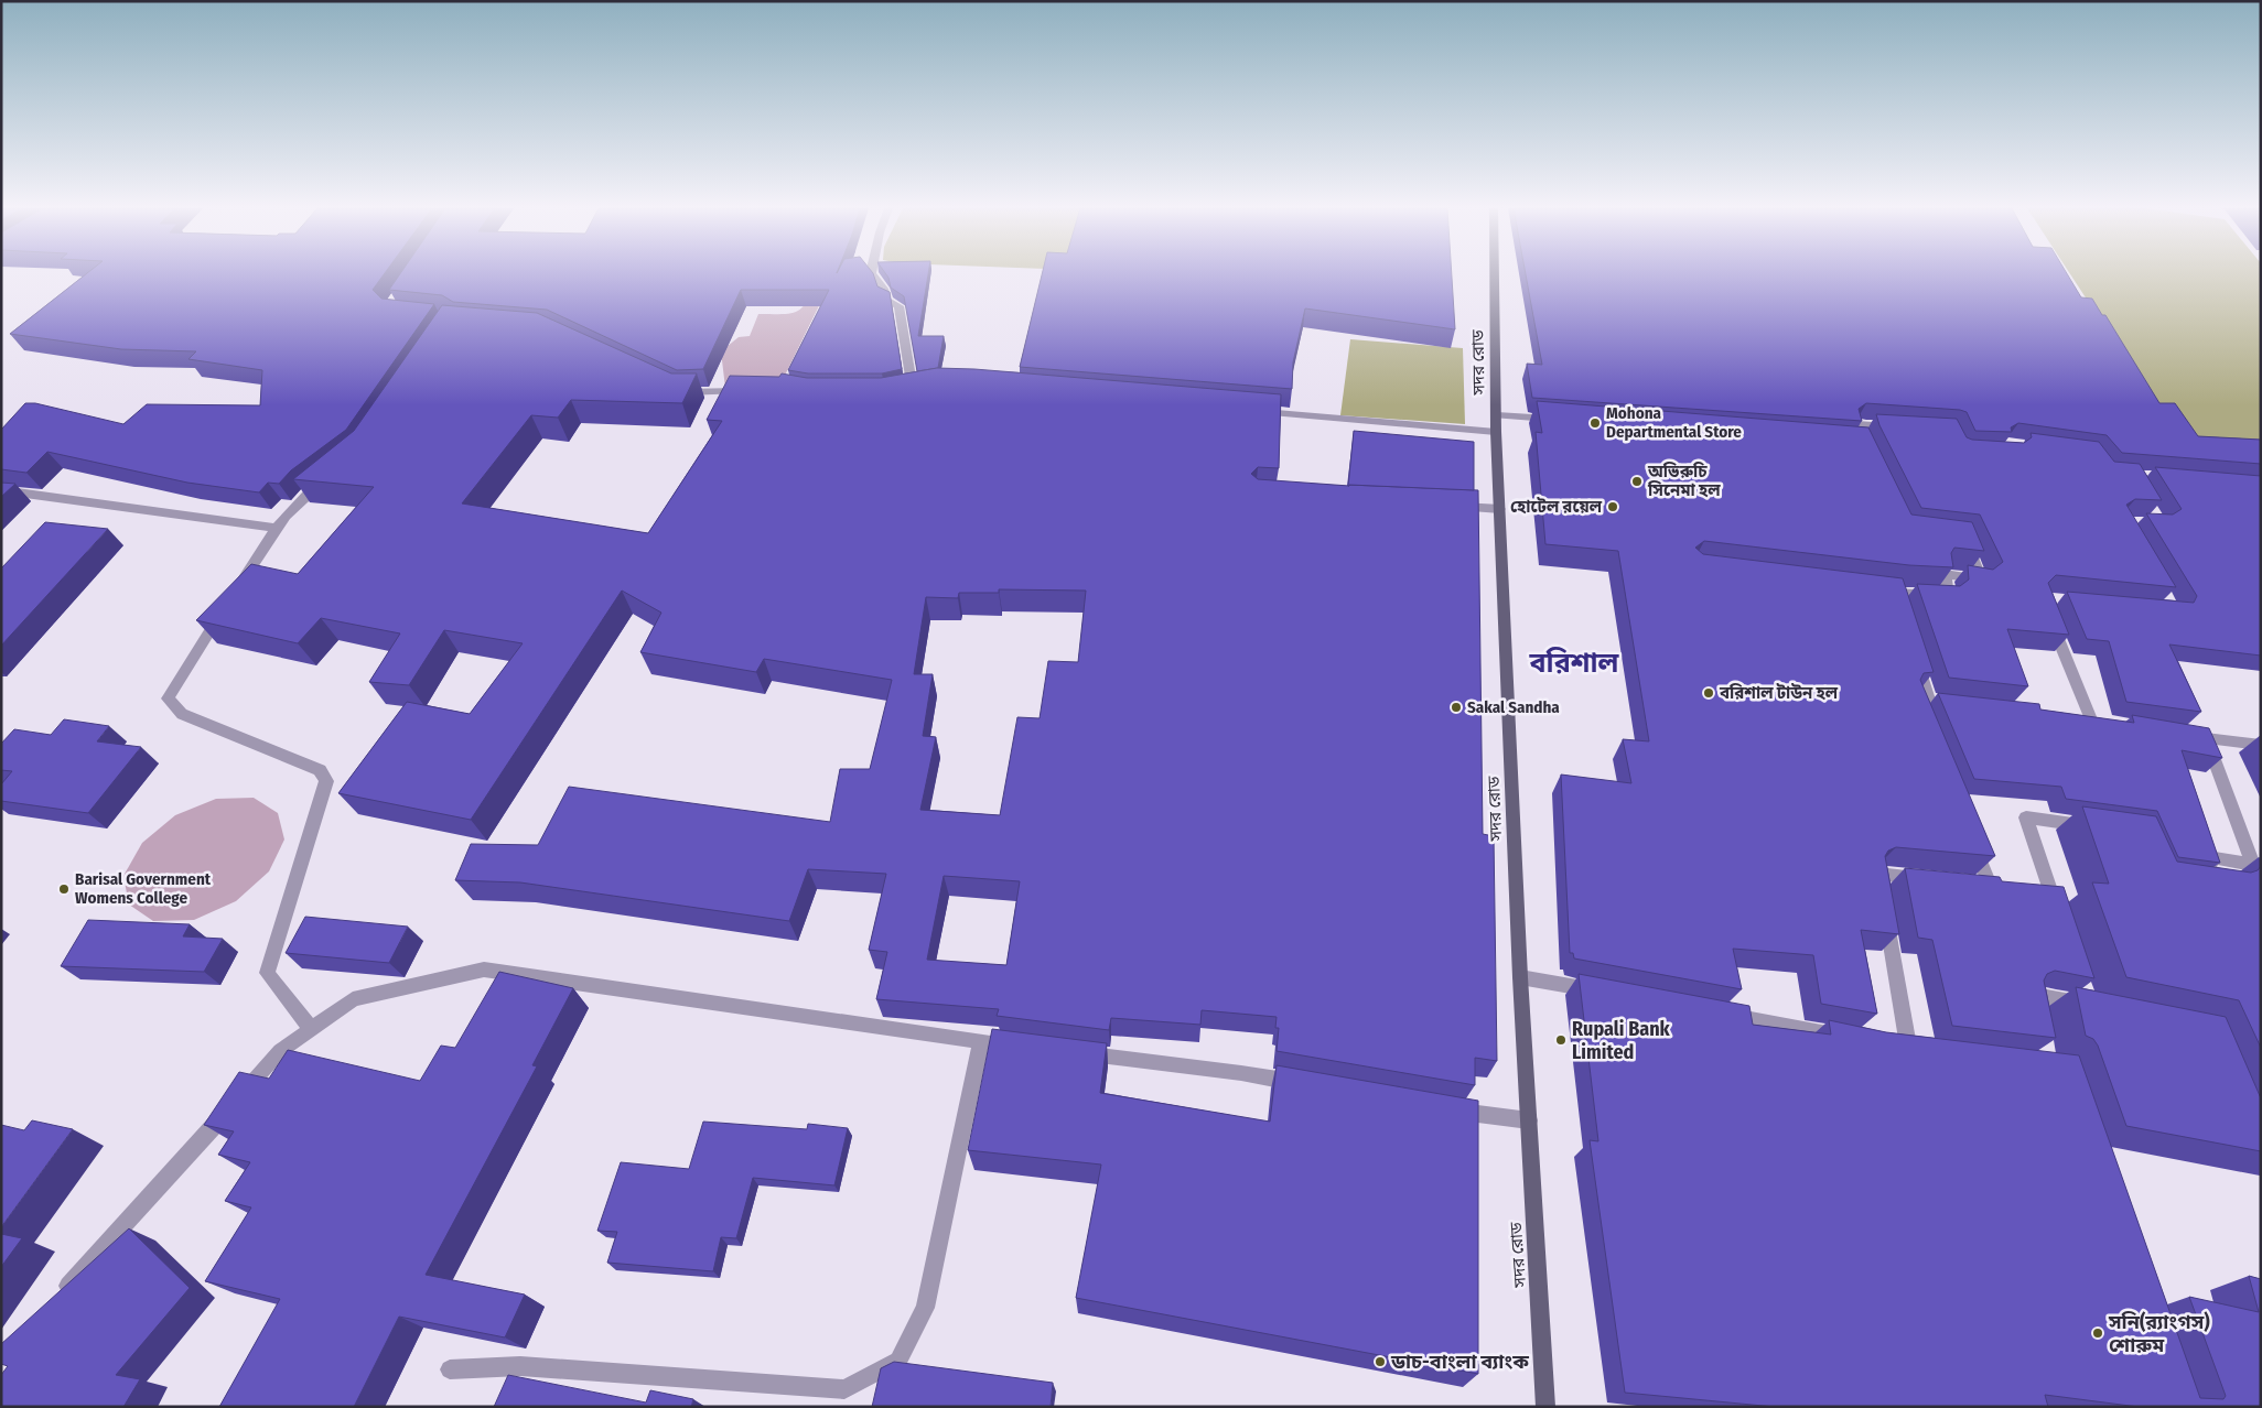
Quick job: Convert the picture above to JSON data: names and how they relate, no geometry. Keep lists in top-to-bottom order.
{
  "streets": {
    "main road": ["সদর রোড"]
  },
  "districts": ["বরিশাল"],
  "places": [
    "Mohona Departmental Store",
    "অভিরুচি সিনেমা হল",
    "হোটেল রয়েল",
    "বরিশাল টাউন হল",
    "Sakal Sandha",
    "Barisal Government Womens College",
    "Rupali Bank Limited",
    "সনি(র‌্যাংগস) শোরুম",
    "ডাচ-বাংলা ব্যাংক"
  ]
}
